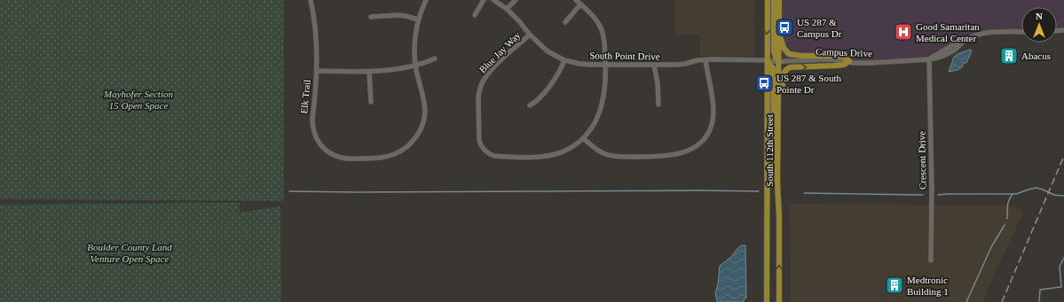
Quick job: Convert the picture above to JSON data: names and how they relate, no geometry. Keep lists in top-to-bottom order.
{
  "streets": {
    "main road": ["South 112th Street"],
    "street": [
      "Blue Jay Way",
      "Campus Drive",
      "South Point Drive",
      "Elk Trail",
      "Crescent Drive"
    ]
  },
  "crossings": [
    ["Blue Jay Way", "South Point Drive"],
    ["Campus Drive", "South Point Drive"],
    ["Campus Drive", "South 112th Street"],
    ["Campus Drive", "Crescent Drive"],
    ["South Point Drive", "South 112th Street"]
  ],
  "parks": ["Mayhofer Section 15 Open Space", "Boulder County Land Venture Open Space"],
  "places": {
    "bus stop": ["US 287 & Campus Dr", "US 287 & South Pointe Dr"],
    "hospital": ["Good Samaritan Medical Center"],
    "building": ["Abacus", "Medtronic Building 1"]
  },
  "north": "top"
}
